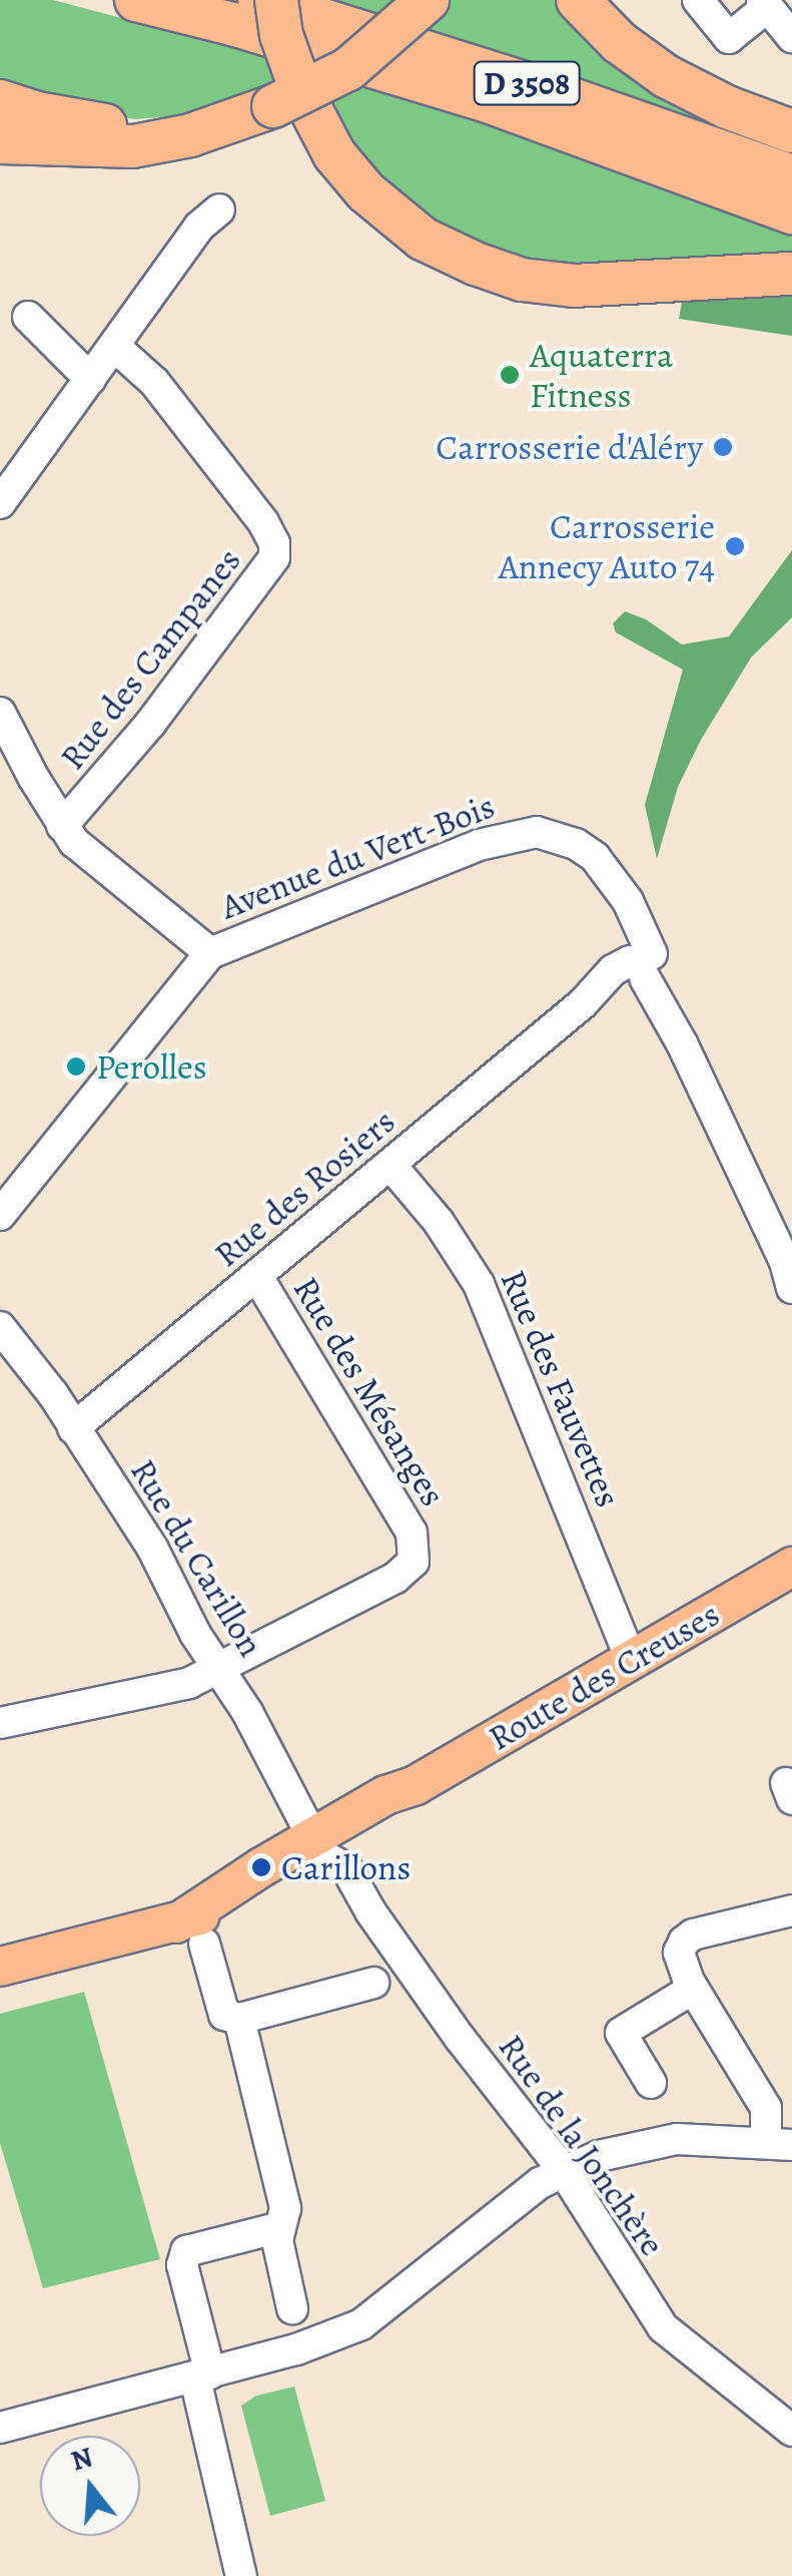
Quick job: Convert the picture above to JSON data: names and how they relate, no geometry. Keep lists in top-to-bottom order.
{
  "streets": {
    "highway": ["D 3508"],
    "main road": ["Route des Creuses"],
    "street": [
      "Rue des Campanes",
      "Avenue du Vert-Bois",
      "Rue des Rosiers",
      "Rue des Fauvettes",
      "Rue des Mésanges",
      "Rue du Carillon",
      "Rue de la Jonchère"
    ]
  },
  "crossings": [
    ["Avenue du Vert-Bois", "Rue des Rosiers"],
    ["Rue des Rosiers", "Rue des Fauvettes"],
    ["Rue des Rosiers", "Rue des Mésanges"],
    ["Rue des Rosiers", "Rue du Carillon"],
    ["Rue des Fauvettes", "Route des Creuses"],
    ["Rue des Mésanges", "Rue du Carillon"],
    ["Rue du Carillon", "Route des Creuses"],
    ["Rue du Carillon", "Rue de la Jonchère"],
    ["Route des Creuses", "Rue de la Jonchère"]
  ],
  "places": [
    "Aquaterra Fitness",
    "Carrosserie d'Aléry",
    "Carrosserie Annecy Auto 74",
    "Perolles",
    "Carillons"
  ],
  "north": "top"
}
